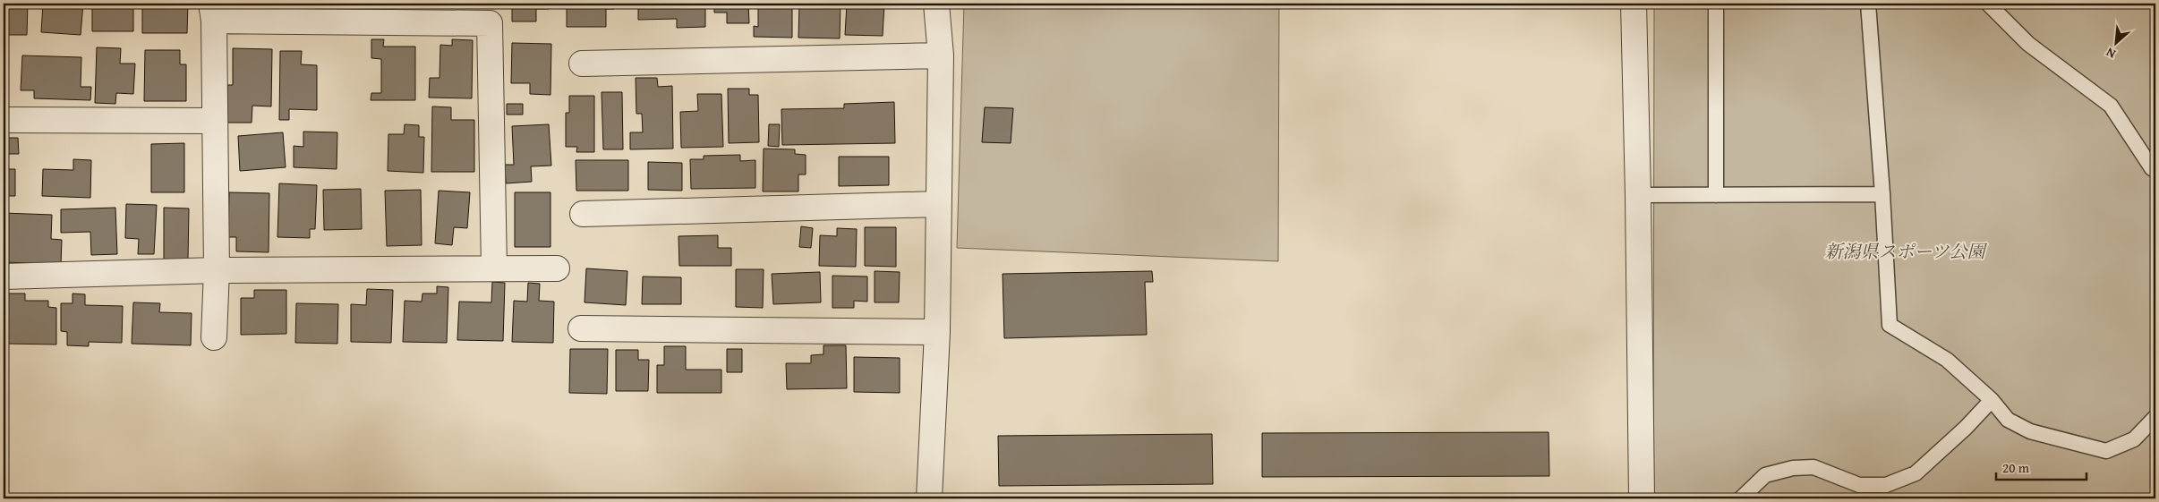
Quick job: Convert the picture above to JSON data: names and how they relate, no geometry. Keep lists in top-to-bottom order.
{
  "parks": ["新潟県スポーツ公園"],
  "scale_bar": "20 m",
  "north": "bottom left"
}
